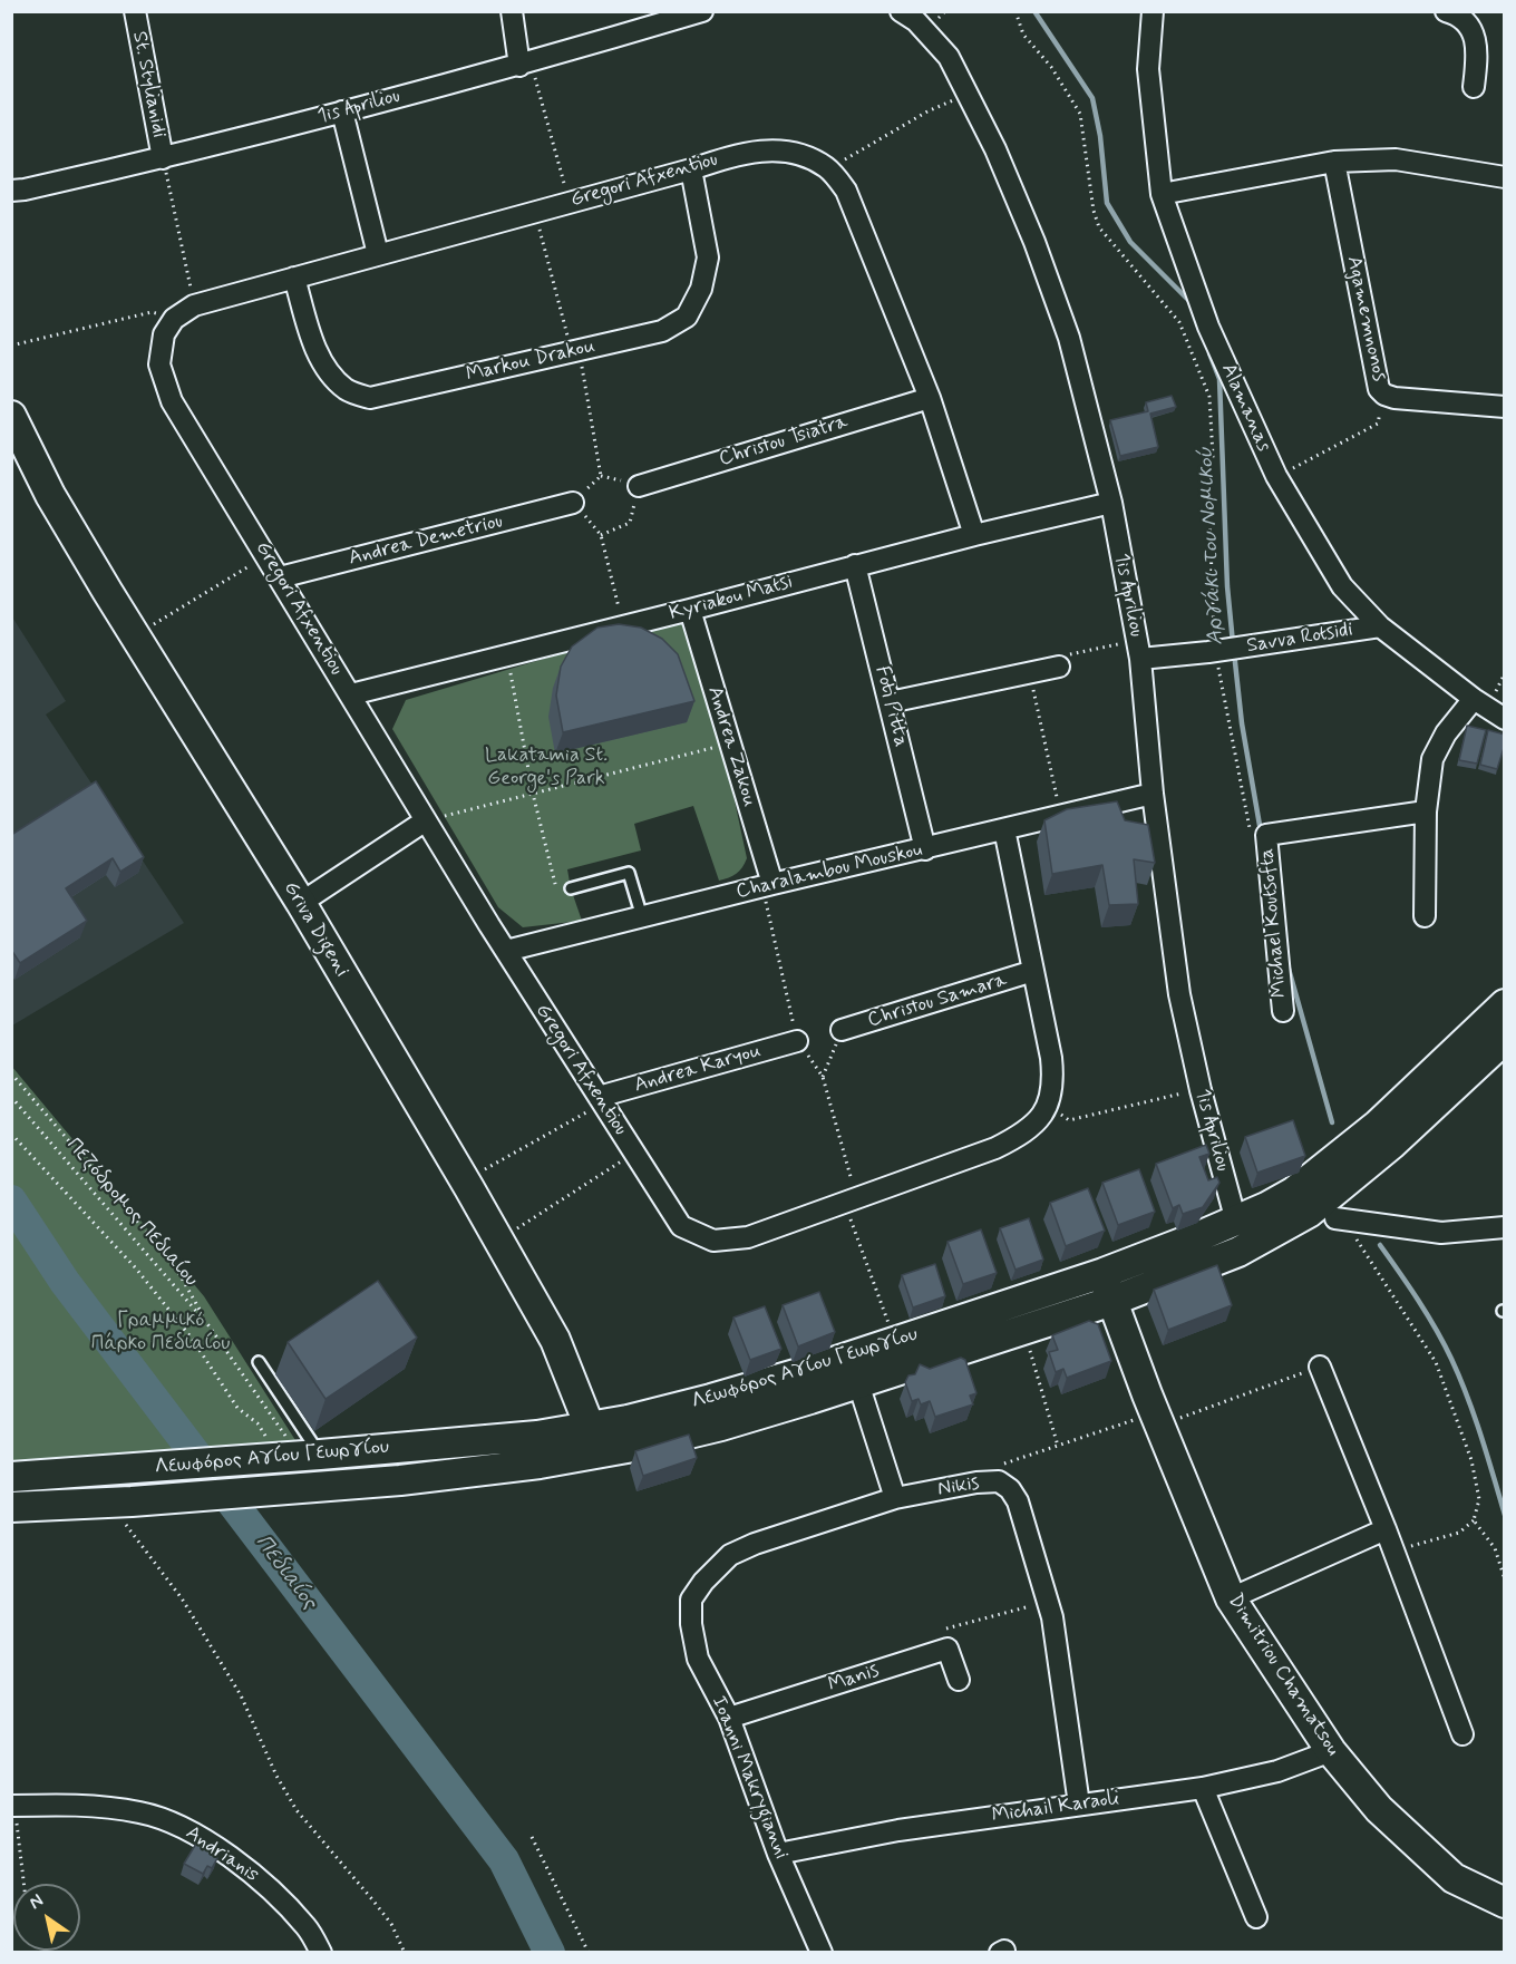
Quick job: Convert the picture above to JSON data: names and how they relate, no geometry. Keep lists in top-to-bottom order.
{
  "streets": {
    "main road": ["Griva Digeni", "Λεωφόρος Αγίου Γεωργίου", "Dimitriou Chamatsou"],
    "street": [
      "St. Stylianidi",
      "1is Apriliou",
      "Gregori Afxentiou",
      "Agamemnonos",
      "Markou Drakou",
      "Alamanas",
      "Christou Tsiatra",
      "Andrea Demetriou",
      "Kyriakou Matsi",
      "Savva Rotsidi",
      "Foti Pitta",
      "Andrea Zakou",
      "Charalambou Mouskou",
      "Michael Koutsofta",
      "Christou Samara",
      "Andrea Karyou",
      "Nikis",
      "Manis",
      "Ioanni Makrygianni",
      "Michail Karaoli",
      "Andrianis"
    ],
    "path": ["Πεζόδρομος Πεδιαίου"]
  },
  "crossings": [
    ["St. Stylianidi", "1is Apriliou"],
    ["1is Apriliou", "Kyriakou Matsi"],
    ["1is Apriliou", "Savva Rotsidi"],
    ["1is Apriliou", "Charalambou Mouskou"],
    ["1is Apriliou", "Λεωφόρος Αγίου Γεωργίου"],
    ["Gregori Afxentiou", "Markou Drakou"],
    ["Gregori Afxentiou", "Christou Tsiatra"],
    ["Gregori Afxentiou", "Andrea Demetriou"],
    ["Gregori Afxentiou", "Kyriakou Matsi"],
    ["Gregori Afxentiou", "Charalambou Mouskou"],
    ["Gregori Afxentiou", "Andrea Karyou"],
    ["Alamanas", "Savva Rotsidi"],
    ["Kyriakou Matsi", "Foti Pitta"],
    ["Kyriakou Matsi", "Andrea Zakou"],
    ["Foti Pitta", "Charalambou Mouskou"],
    ["Andrea Zakou", "Charalambou Mouskou"],
    ["Griva Digeni", "Λεωφόρος Αγίου Γεωργίου"],
    ["Πεζόδρομος Πεδιαίου", "Λεωφόρος Αγίου Γεωργίου"],
    ["Λεωφόρος Αγίου Γεωργίου", "Dimitriou Chamatsou"],
    ["Nikis", "Ioanni Makrygianni"],
    ["Nikis", "Michail Karaoli"],
    ["Dimitriou Chamatsou", "Michail Karaoli"],
    ["Manis", "Ioanni Makrygianni"],
    ["Ioanni Makrygianni", "Michail Karaoli"]
  ],
  "water": ["Αργάκι του Νομικού", "Πεδιαίος"],
  "parks": ["Lakatamia St. George's Park", "Γραμμικό Πάρκο Πεδιαίου"],
  "north": "top left"
}
